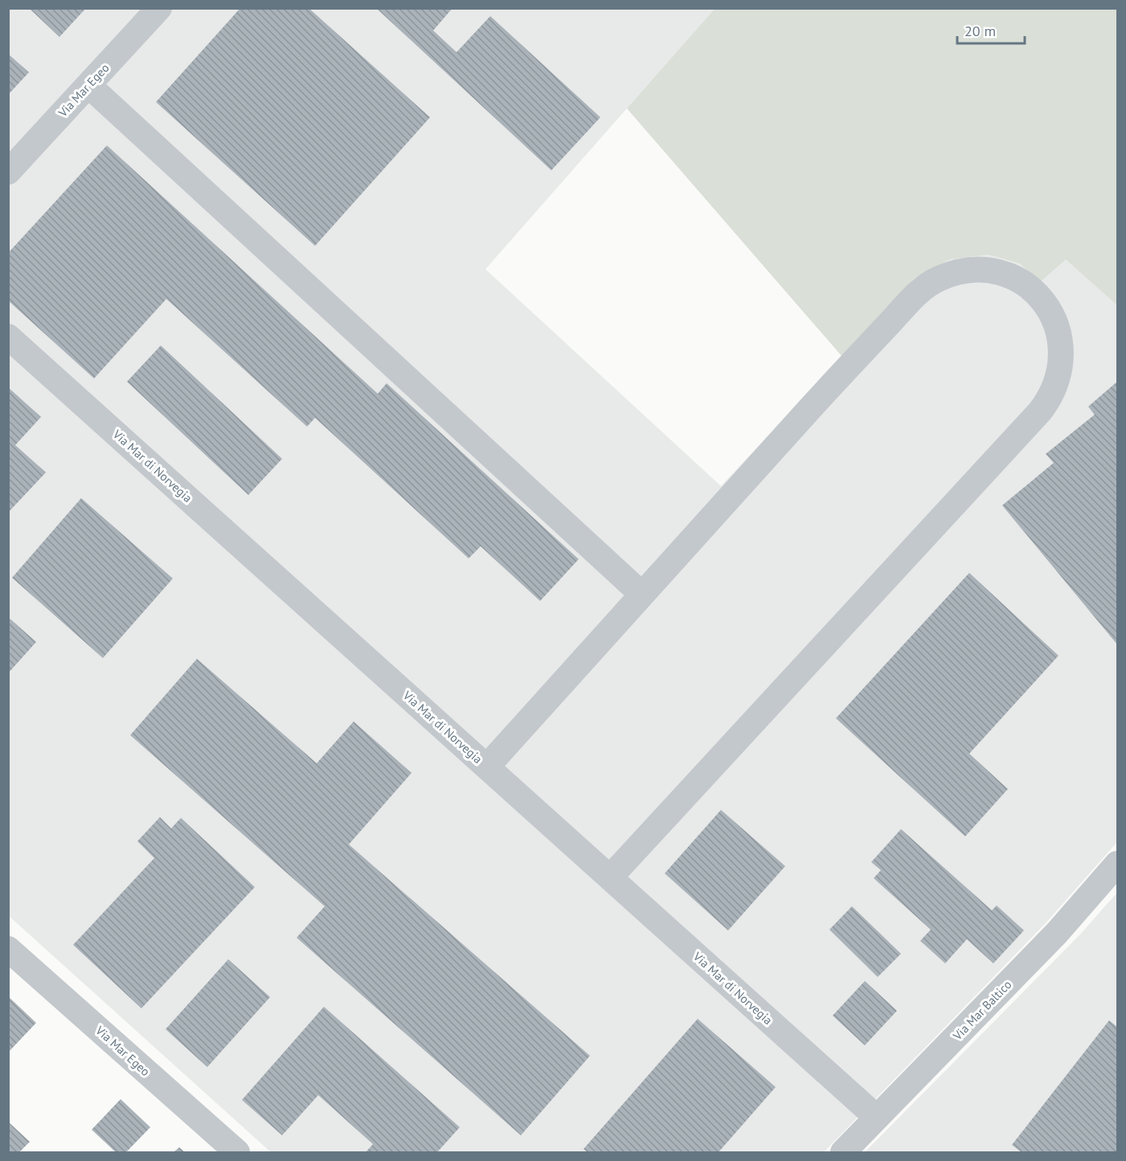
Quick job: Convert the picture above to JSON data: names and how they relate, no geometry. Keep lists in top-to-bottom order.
{
  "streets": {
    "street": ["Via Mar Egeo", "Via Mar di Norvegia", "Via Mar Baltico"]
  },
  "crossings": [
    ["Via Mar di Norvegia", "Via Mar Baltico"]
  ],
  "scale_bar": "20 m"
}
